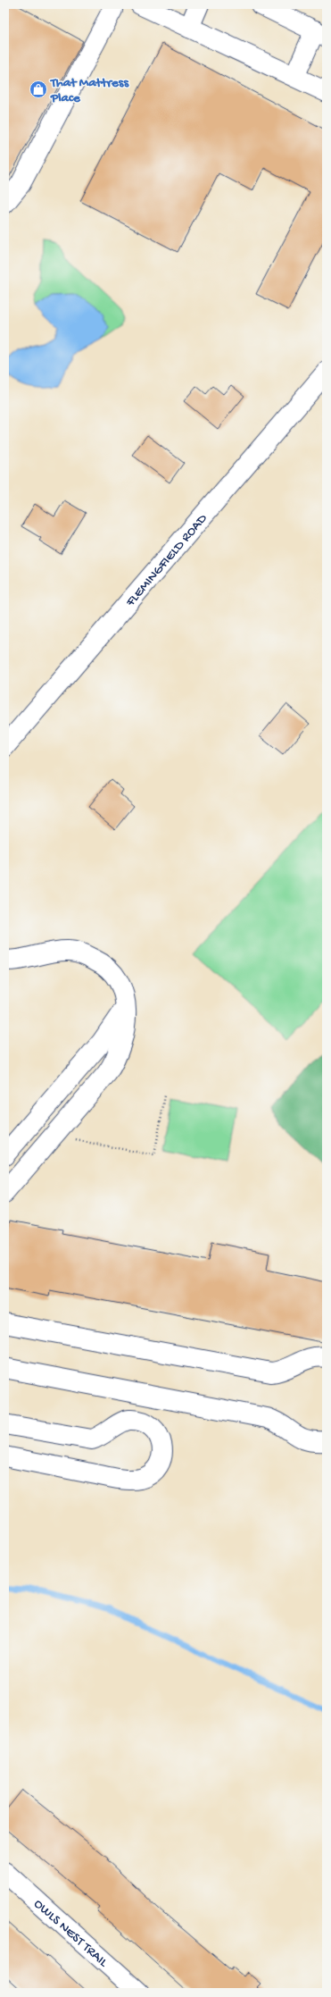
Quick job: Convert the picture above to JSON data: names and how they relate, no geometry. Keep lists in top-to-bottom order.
{
  "streets": {
    "main road": ["FLEMINGFIELD ROAD", "OWLS NEST TRAIL"]
  },
  "places": {
    "shop": ["That Mattress Place"]
  }
}
